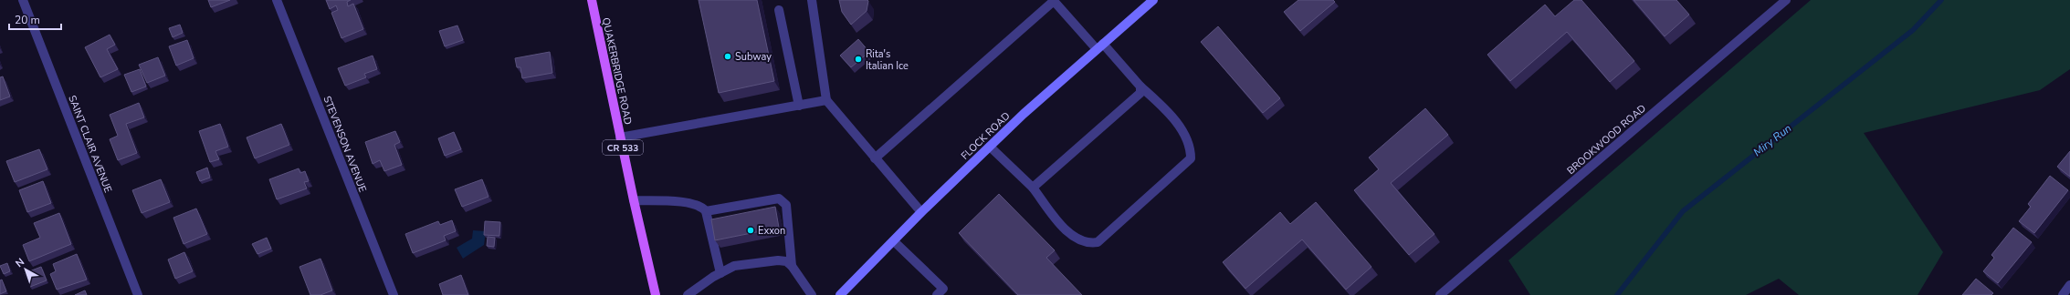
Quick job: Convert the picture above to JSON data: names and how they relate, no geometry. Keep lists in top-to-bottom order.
{
  "streets": {
    "main road": ["QUAKERBRIDGE ROAD", "FLOCK ROAD", "CR 533"],
    "street": ["BROOKWOOD ROAD", "SAINT CLAIR AVENUE", "STEVENSON AVENUE"]
  },
  "water": ["Miry Run"],
  "places": ["Subway", "Rita's Italian Ice", "Exxon"],
  "scale_bar": "20 m",
  "north": "top left"
}
